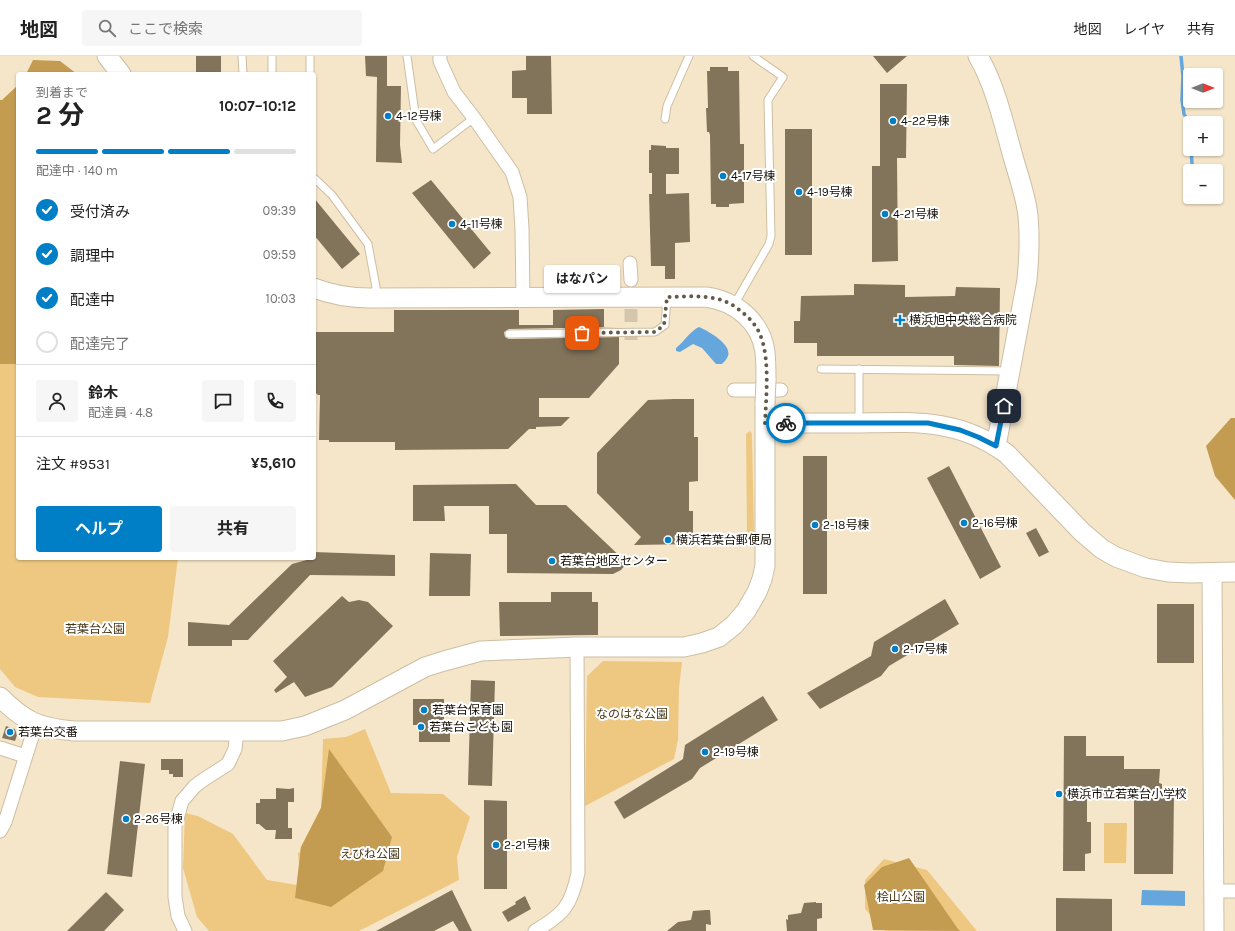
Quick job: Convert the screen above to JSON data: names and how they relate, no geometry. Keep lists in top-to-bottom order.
{
  "parks": [
    "若葉台公園",
    "なのはな公園",
    "えびね公園",
    "桧山公園"
  ],
  "places": {
    "other": [
      "4-12号棟",
      "4-22号棟",
      "4-17号棟",
      "4-19号棟",
      "4-21号棟",
      "4-11号棟",
      "はなパン",
      "2-16号棟",
      "2-18号棟",
      "横浜若葉台郵便局",
      "若葉台地区センター",
      "2-17号棟",
      "若葉台保育園",
      "若葉台こども園",
      "若葉台交番",
      "2-19号棟",
      "横浜市立若葉台小学校",
      "2-26号棟",
      "2-21号棟"
    ],
    "health": ["横浜旭中央総合病院"]
  },
  "north": "right",
  "page": {
    "header": "地図",
    "search": "ここで検索",
    "nav": ["地図", "レイヤ", "共有"],
    "map_buttons": ["+", "−"],
    "heading": ["2 分", "到着まで", "10:07–10:12"],
    "panel": [
      "鈴木",
      "配達員 · 4.8",
      "注文 #9531",
      "¥5,610"
    ],
    "bar": "配達中 · 140 m",
    "list": [
      ["受付済み", "09:39"],
      ["調理中", "09:59"],
      ["配達中", "10:03"],
      "配達完了"
    ],
    "bubble": "はなパン",
    "buttons": ["ヘルプ", "共有"]
  }
}
